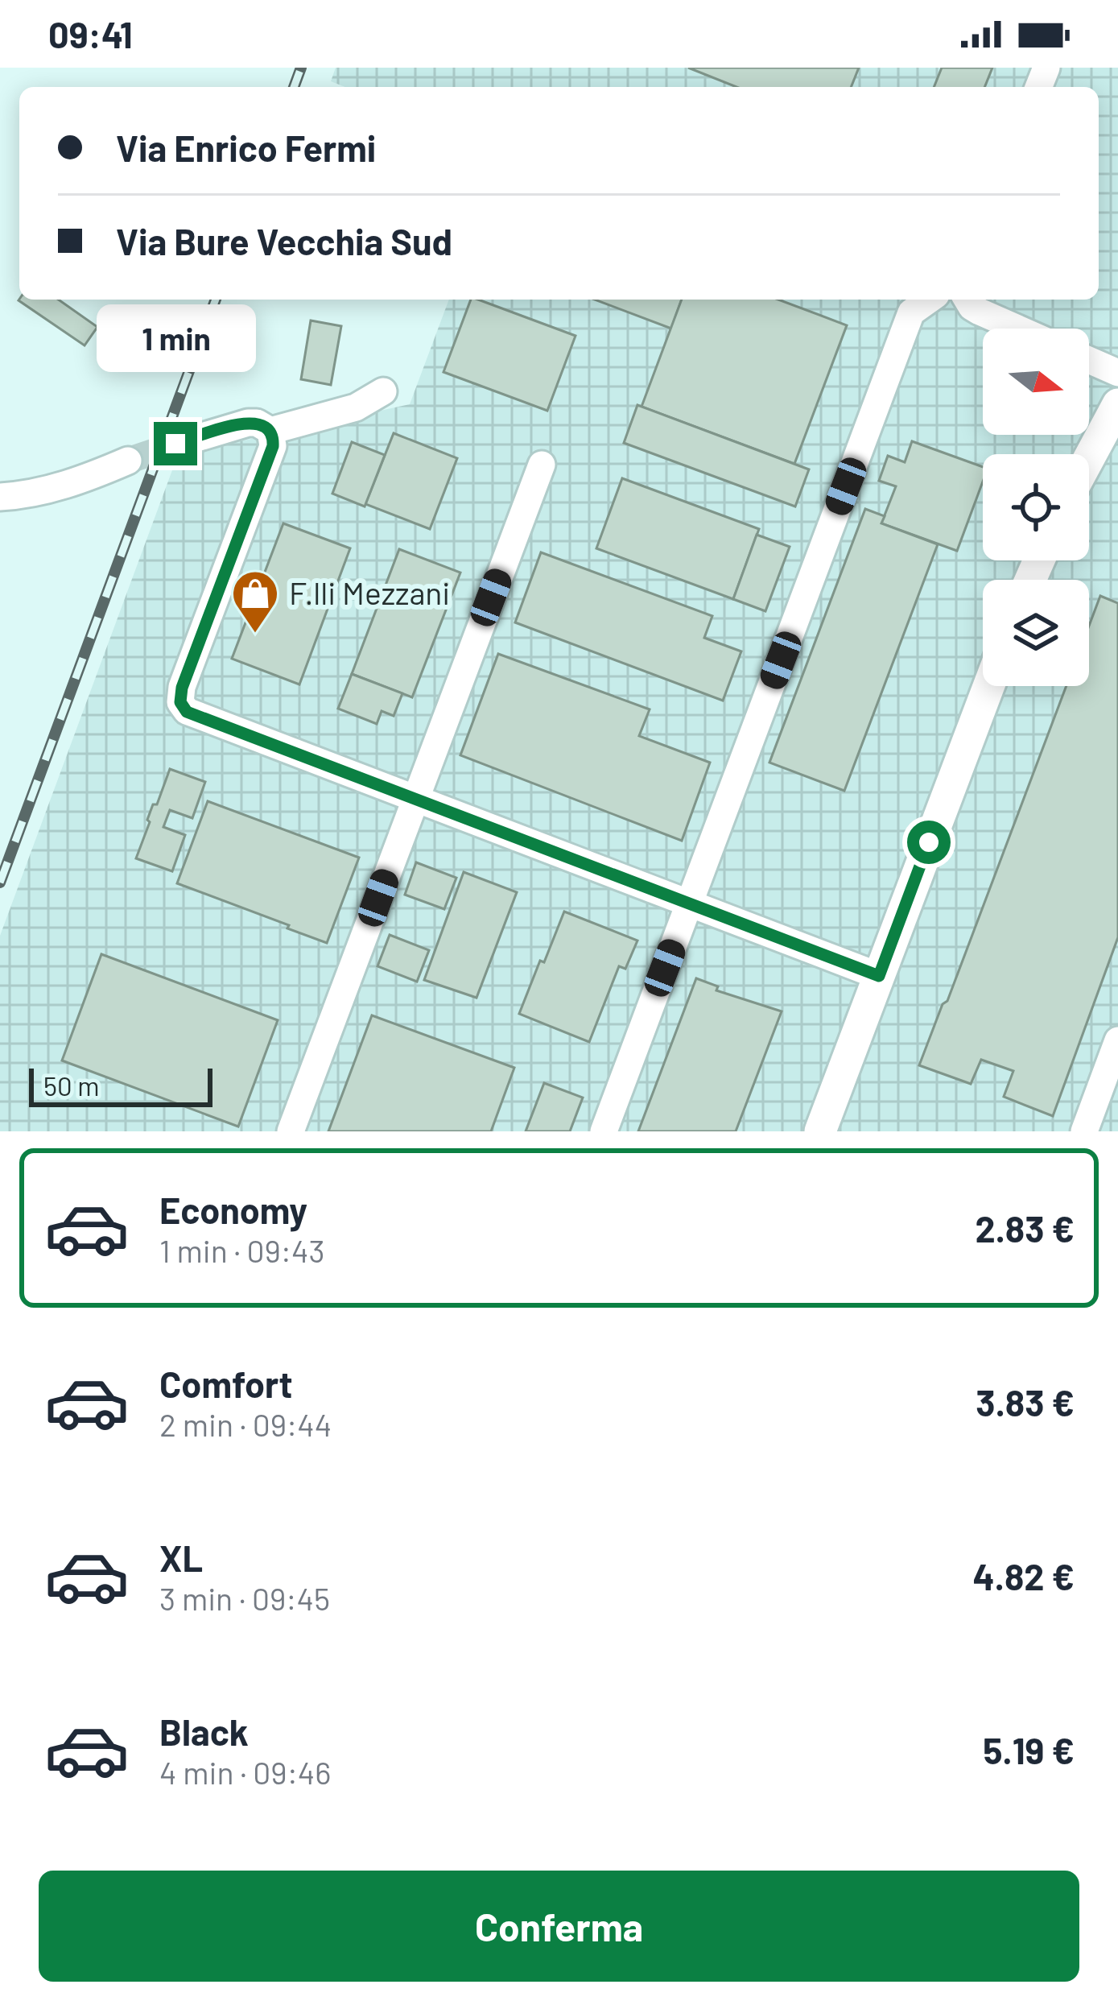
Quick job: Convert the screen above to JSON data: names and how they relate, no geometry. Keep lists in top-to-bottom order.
{
  "places": {
    "shop": ["F.lli Mezzani"]
  },
  "scale_bar": "50 m",
  "north": "right",
  "page": {
    "status": "09:41",
    "banner": ["Via Enrico Fermi", "Via Bure Vecchia Sud"],
    "bubble": "1 min",
    "scale": "50 m",
    "list": [
      {
        "name": "Economy",
        "note": "1 min · 09:43",
        "value": "2.83 €"
      },
      {
        "name": "Comfort",
        "note": "2 min · 09:44",
        "value": "3.83 €"
      },
      {
        "name": "XL",
        "note": "3 min · 09:45",
        "value": "4.82 €"
      },
      {
        "name": "Black",
        "note": "4 min · 09:46",
        "value": "5.19 €"
      }
    ],
    "buttons": "Conferma"
  }
}
